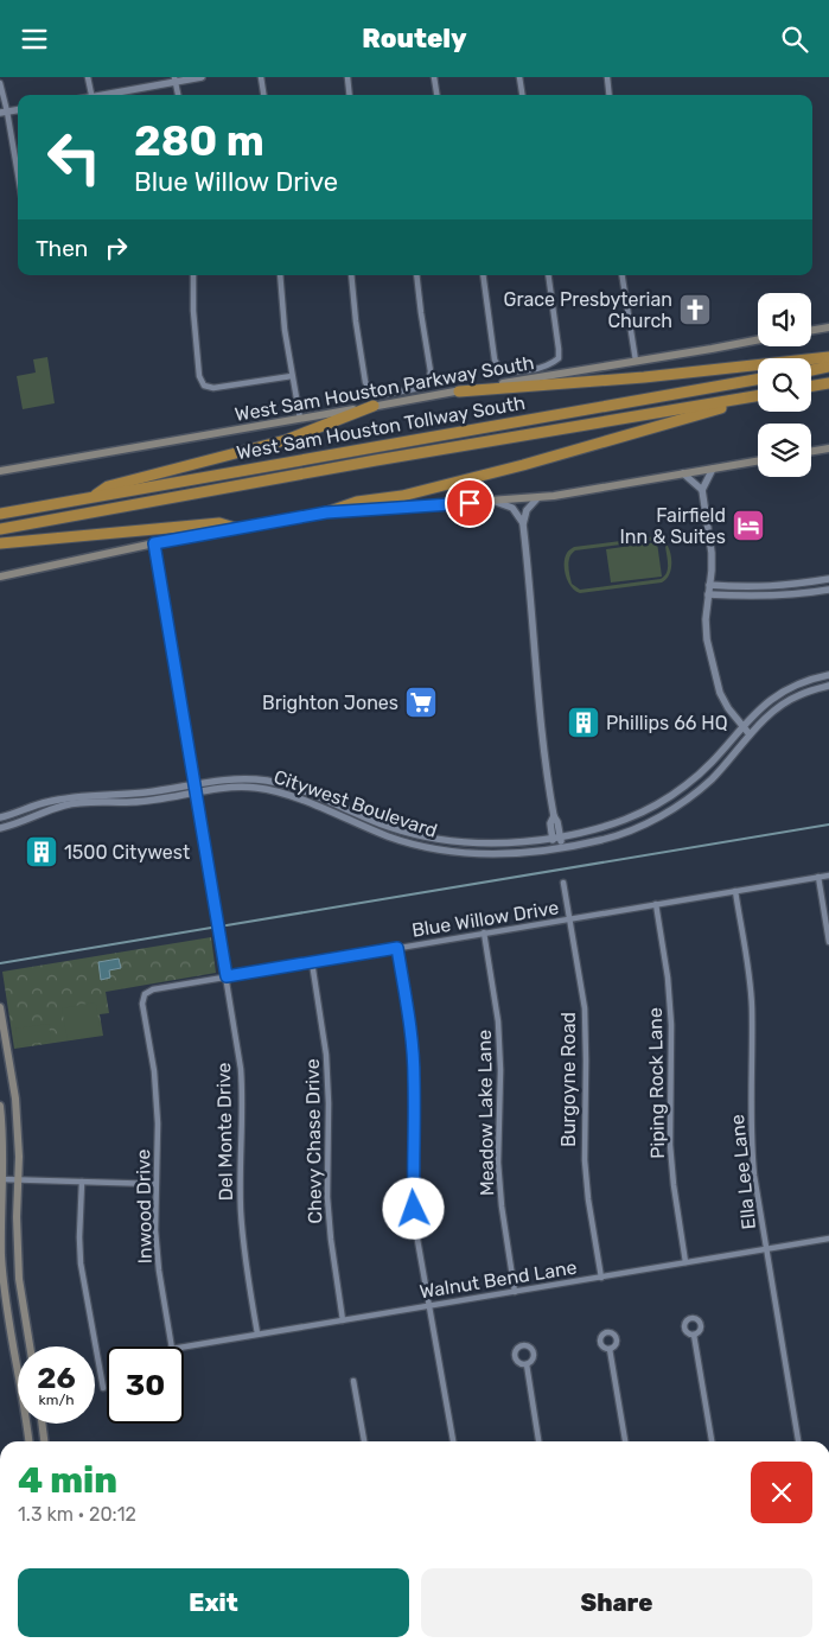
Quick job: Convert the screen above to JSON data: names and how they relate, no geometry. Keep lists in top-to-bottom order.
{
  "streets": {
    "highway": ["West Sam Houston Tollway South"],
    "main road": ["West Sam Houston Parkway South"],
    "street": [
      "Citywest Boulevard",
      "Blue Willow Drive",
      "Burgoyne Road",
      "Piping Rock Lane",
      "Meadow Lake Lane",
      "Del Monte Drive",
      "Chevy Chase Drive",
      "Ella Lee Lane",
      "Inwood Drive",
      "Walnut Bend Lane"
    ]
  },
  "crossings": [
    ["Citywest Boulevard", "Del Monte Drive"],
    ["Blue Willow Drive", "Burgoyne Road"],
    ["Blue Willow Drive", "Piping Rock Lane"],
    ["Blue Willow Drive", "Meadow Lake Lane"],
    ["Blue Willow Drive", "Del Monte Drive"],
    ["Blue Willow Drive", "Chevy Chase Drive"],
    ["Blue Willow Drive", "Ella Lee Lane"],
    ["Blue Willow Drive", "Inwood Drive"],
    ["Burgoyne Road", "Walnut Bend Lane"],
    ["Piping Rock Lane", "Walnut Bend Lane"],
    ["Meadow Lake Lane", "Walnut Bend Lane"],
    ["Del Monte Drive", "Walnut Bend Lane"],
    ["Chevy Chase Drive", "Walnut Bend Lane"],
    ["Ella Lee Lane", "Walnut Bend Lane"]
  ],
  "places": {
    "church": ["Grace Presbyterian Church"],
    "hotel": ["Fairfield Inn & Suites"],
    "supermarket": ["Brighton Jones"],
    "building": ["Phillips 66 HQ", "1500 Citywest"]
  },
  "page": {
    "header": "Routely",
    "turn": ["280 m", "Blue Willow Drive"],
    "then": "Then",
    "speed": "26 km/h",
    "limit": "30",
    "heading": ["4 min", "1.3 km · 20:12"],
    "buttons": ["Exit", "Share"]
  }
}
